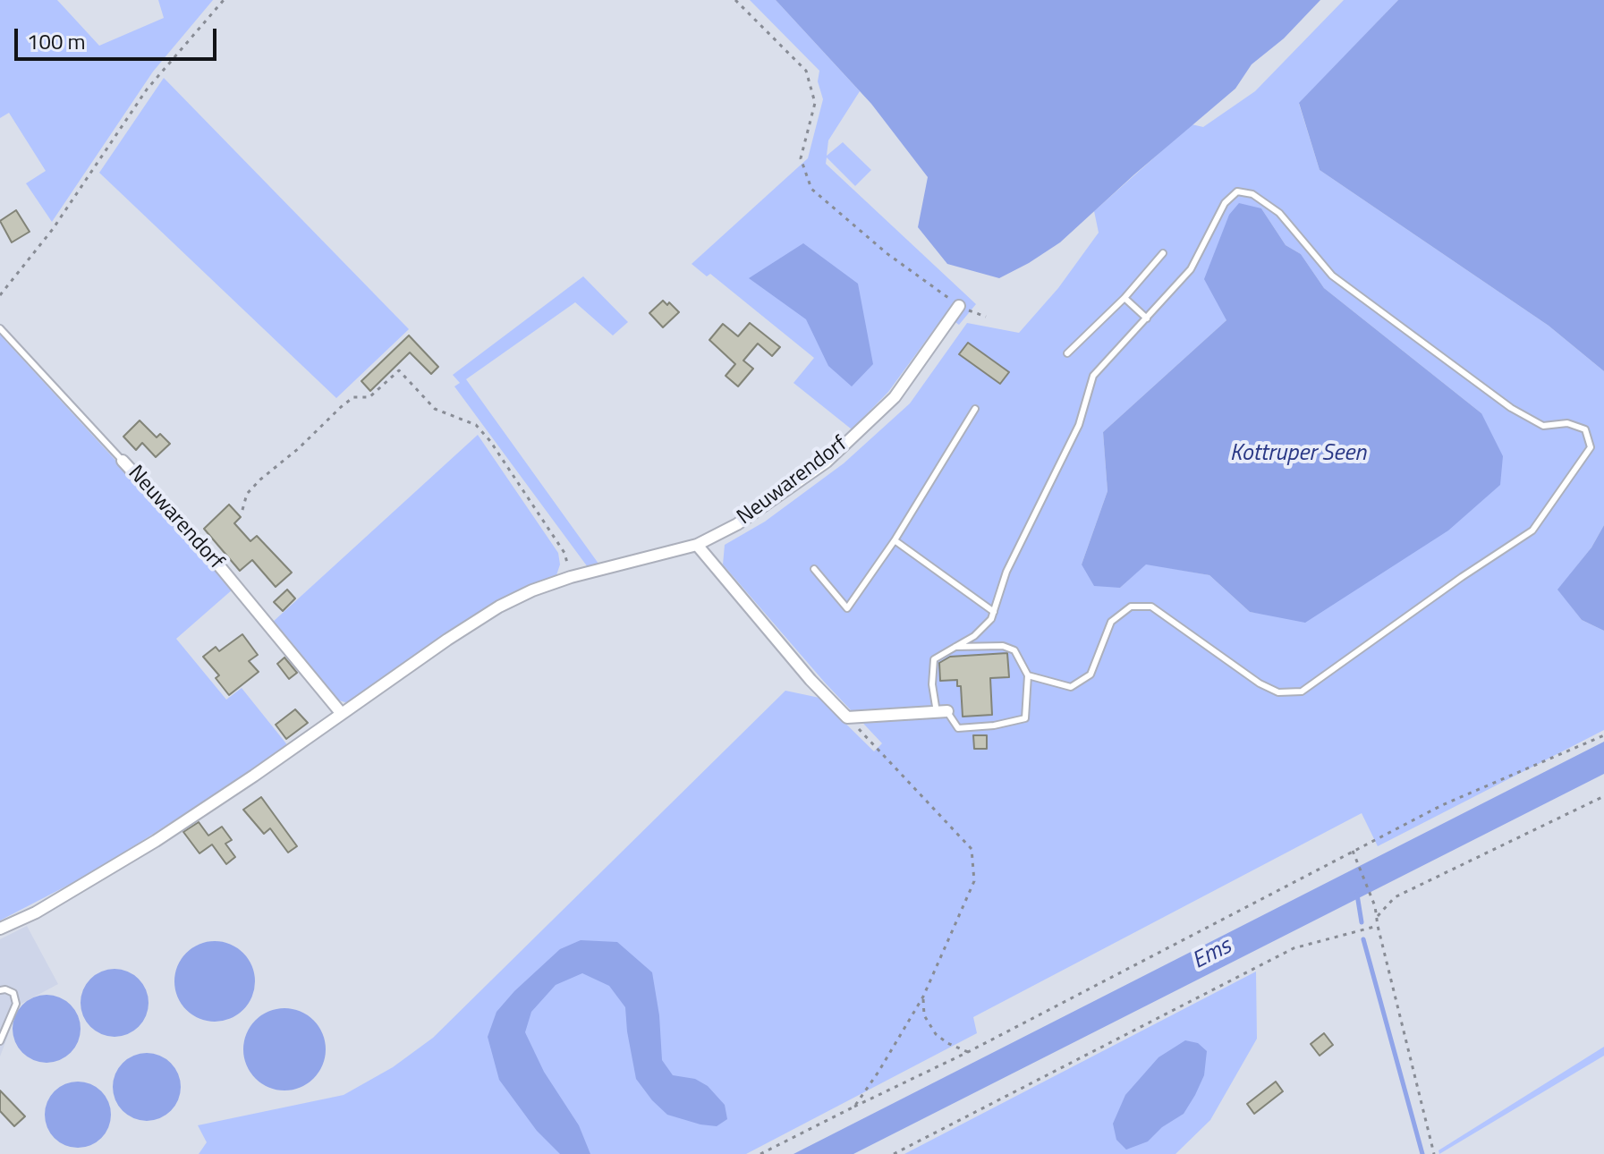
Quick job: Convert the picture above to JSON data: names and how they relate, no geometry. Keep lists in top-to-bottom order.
{
  "streets": {
    "street": ["Neuwarendorf"]
  },
  "water": ["Kottruper Seen", "Ems"],
  "scale_bar": "100 m"
}
